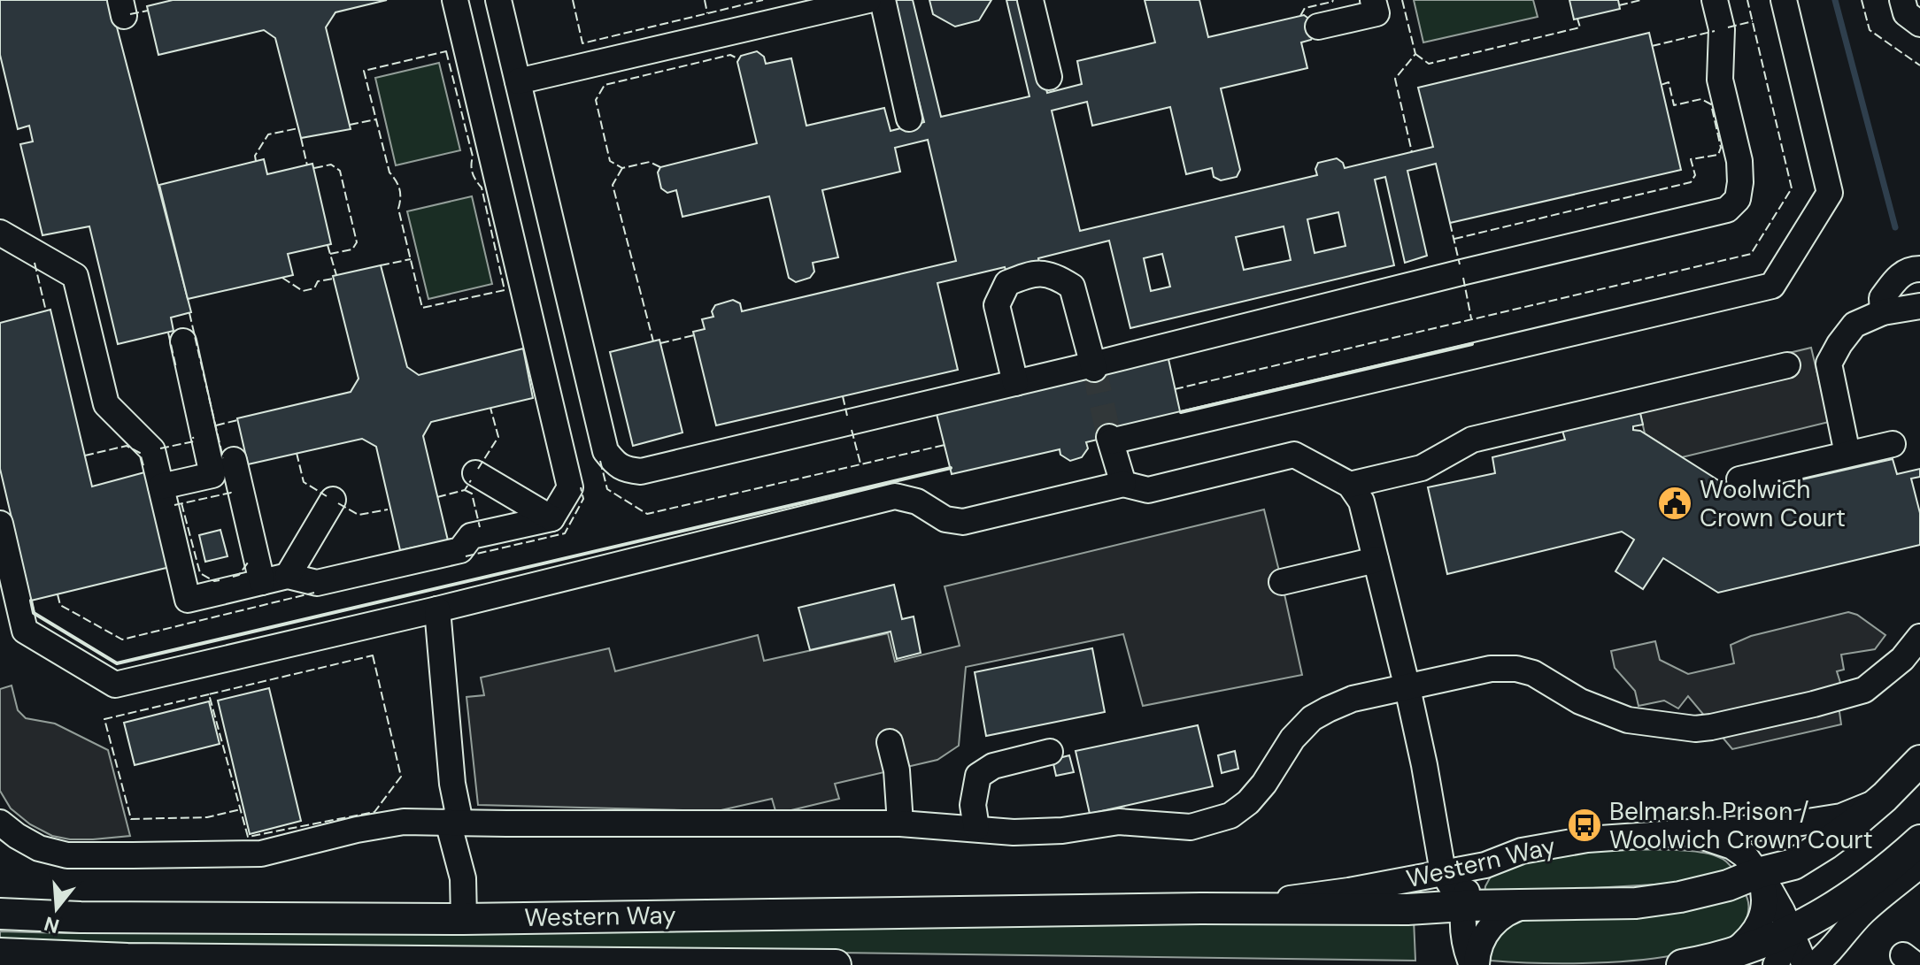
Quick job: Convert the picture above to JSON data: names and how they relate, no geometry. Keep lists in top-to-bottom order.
{
  "streets": {
    "main road": ["Western Way"]
  },
  "places": {
    "public building": ["Woolwich Crown Court"],
    "bus stop": ["Belmarsh Prison / Woolwich Crown Court"]
  },
  "north": "bottom"
}
